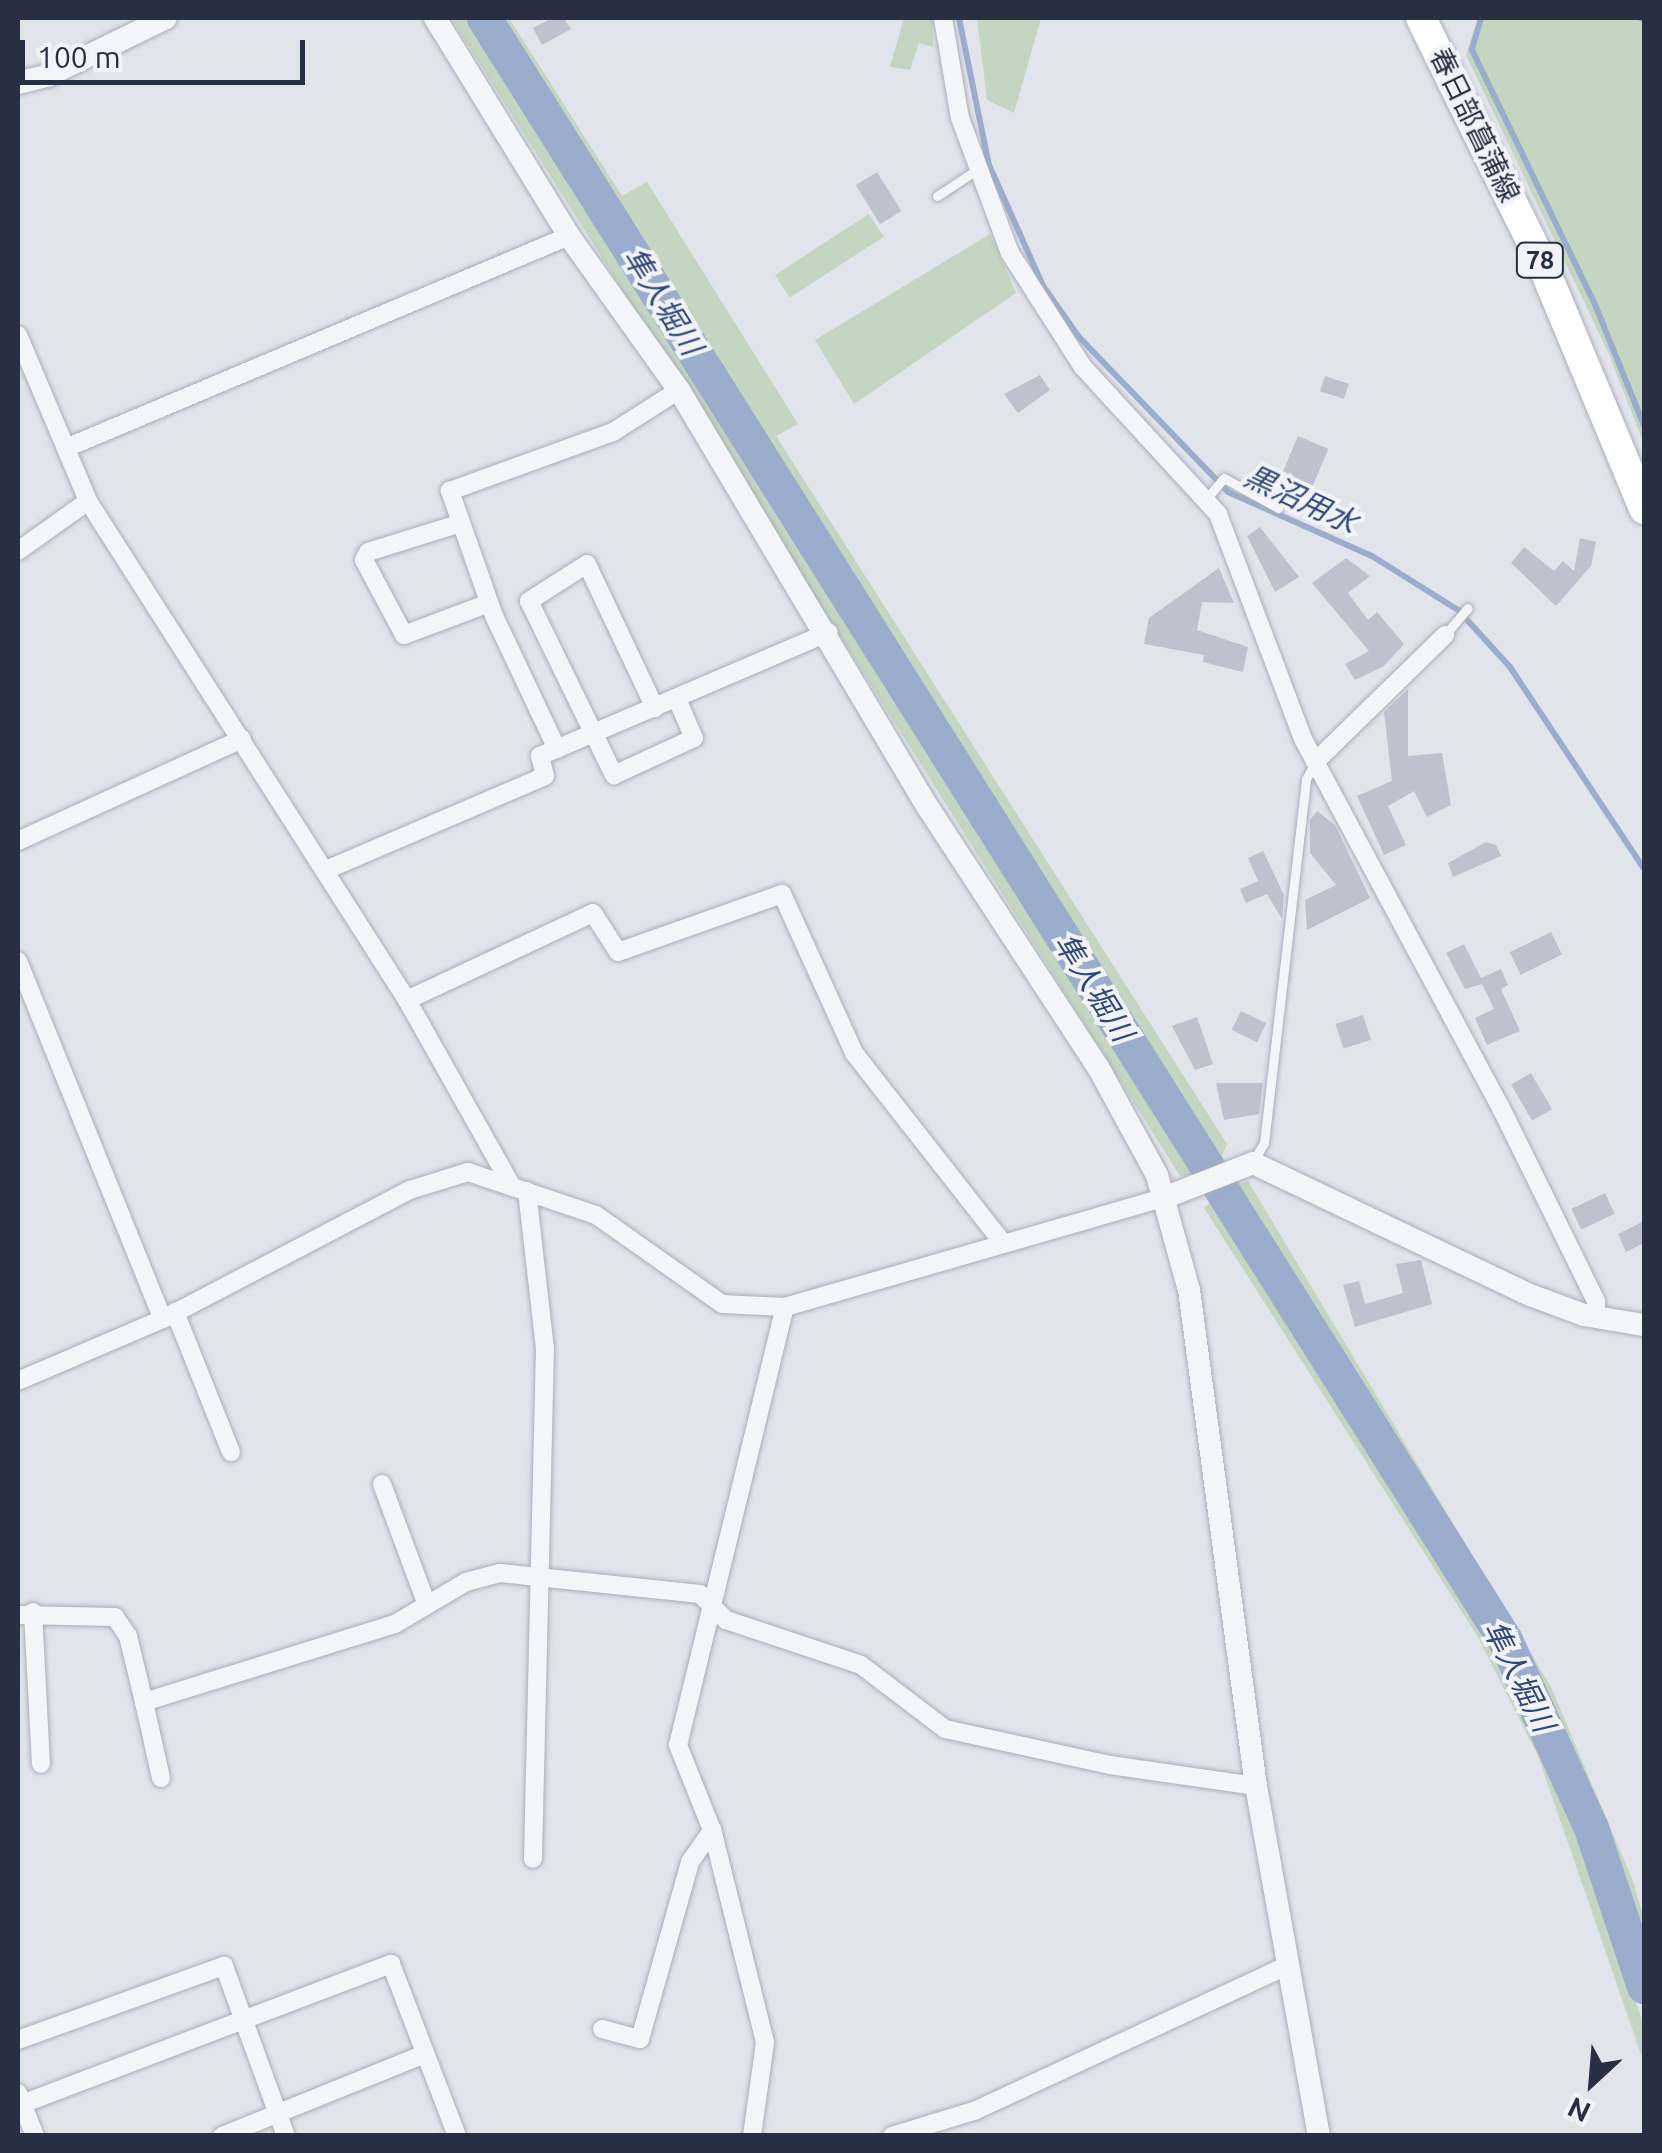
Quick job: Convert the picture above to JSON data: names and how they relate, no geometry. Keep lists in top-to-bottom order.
{
  "streets": {
    "main road": ["春日部菖蒲線", "78"]
  },
  "water": ["隼人堀川", "黒沼用水"],
  "scale_bar": "100 m",
  "north": "bottom left"
}
